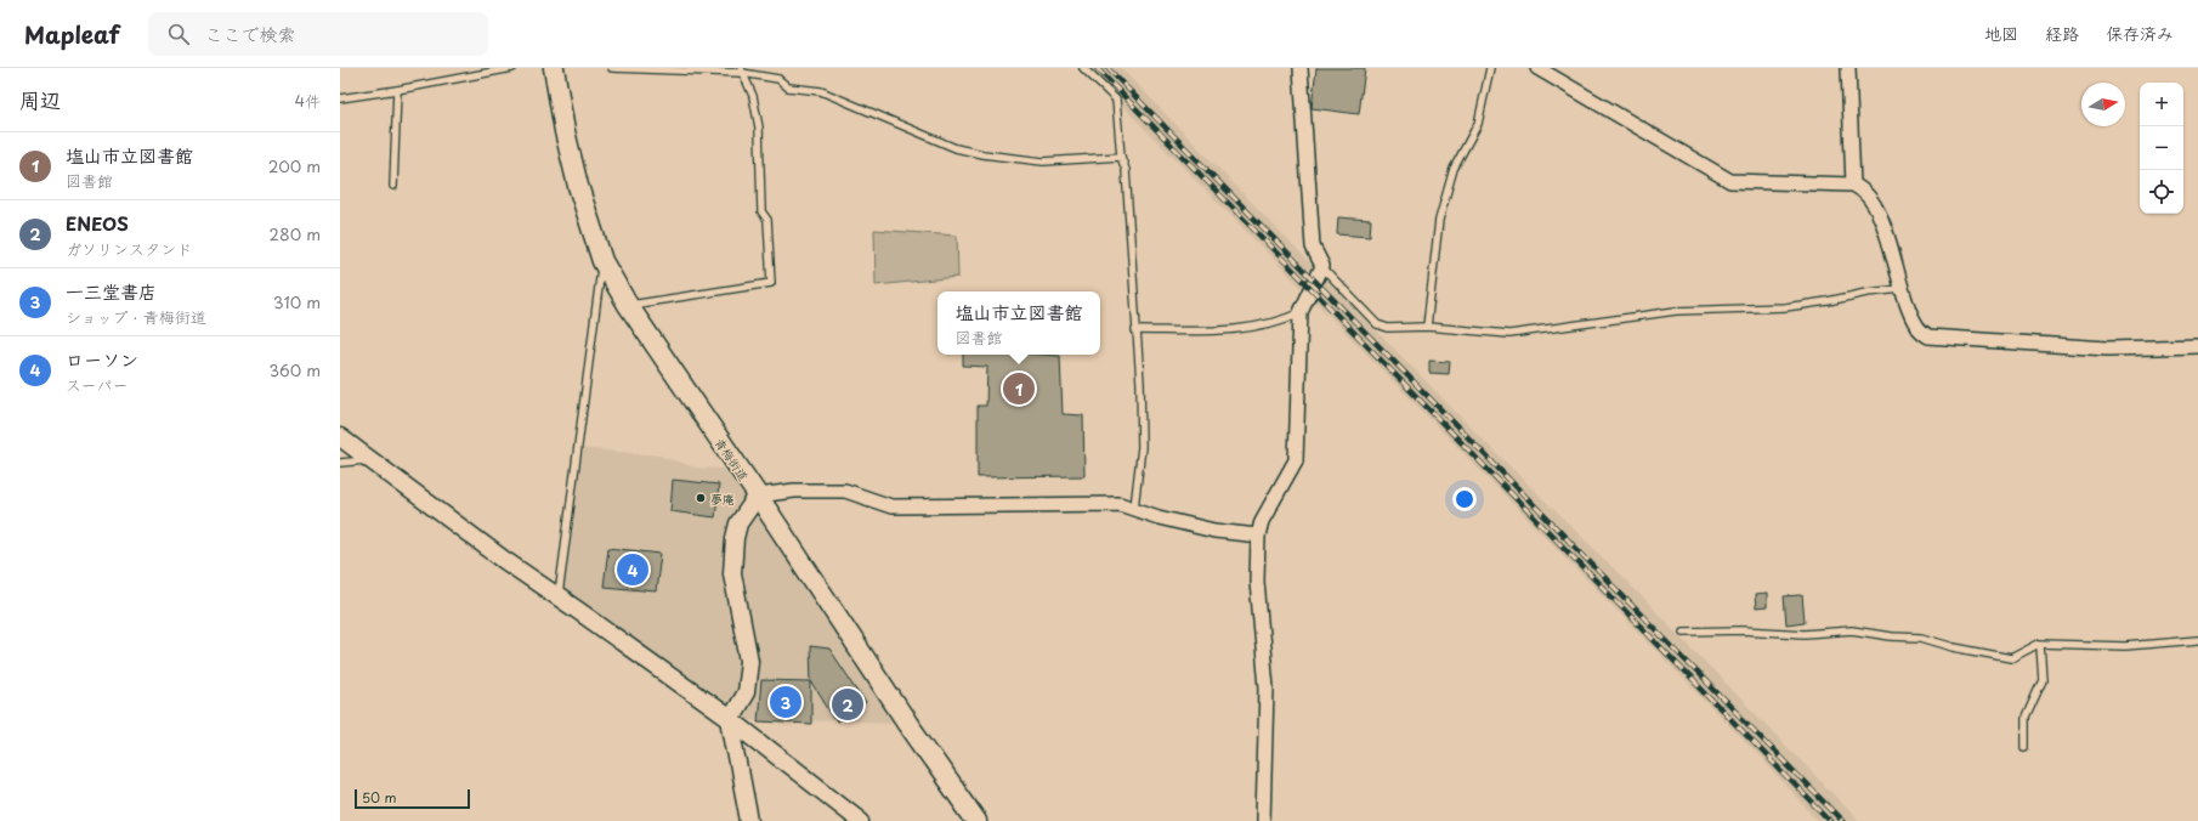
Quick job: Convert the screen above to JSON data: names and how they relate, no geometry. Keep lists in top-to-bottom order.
{
  "streets": {
    "main road": ["青梅街道"]
  },
  "places": ["夢庵"],
  "scale_bar": "50 m",
  "north": "right",
  "page": {
    "header": "Mapleaf",
    "search": "ここで検索",
    "nav": ["地図", "経路", "保存済み"],
    "heading": ["周辺", "4件"],
    "map_buttons": ["+", "−"],
    "list": [
      {
        "mark": "1",
        "name": "塩山市立図書館",
        "note": "図書館",
        "value": "200 m"
      },
      {
        "mark": "2",
        "name": "ENEOS",
        "note": "ガソリンスタンド",
        "value": "280 m"
      },
      {
        "mark": "3",
        "name": "一三堂書店",
        "note": "ショップ · 青梅街道",
        "value": "310 m"
      },
      {
        "mark": "4",
        "name": "ローソン",
        "note": "スーパー",
        "value": "360 m"
      }
    ],
    "popup": ["塩山市立図書館", "図書館"],
    "pins": [
      "1",
      "4",
      "3",
      "2"
    ],
    "scale": "50 m"
  }
}
